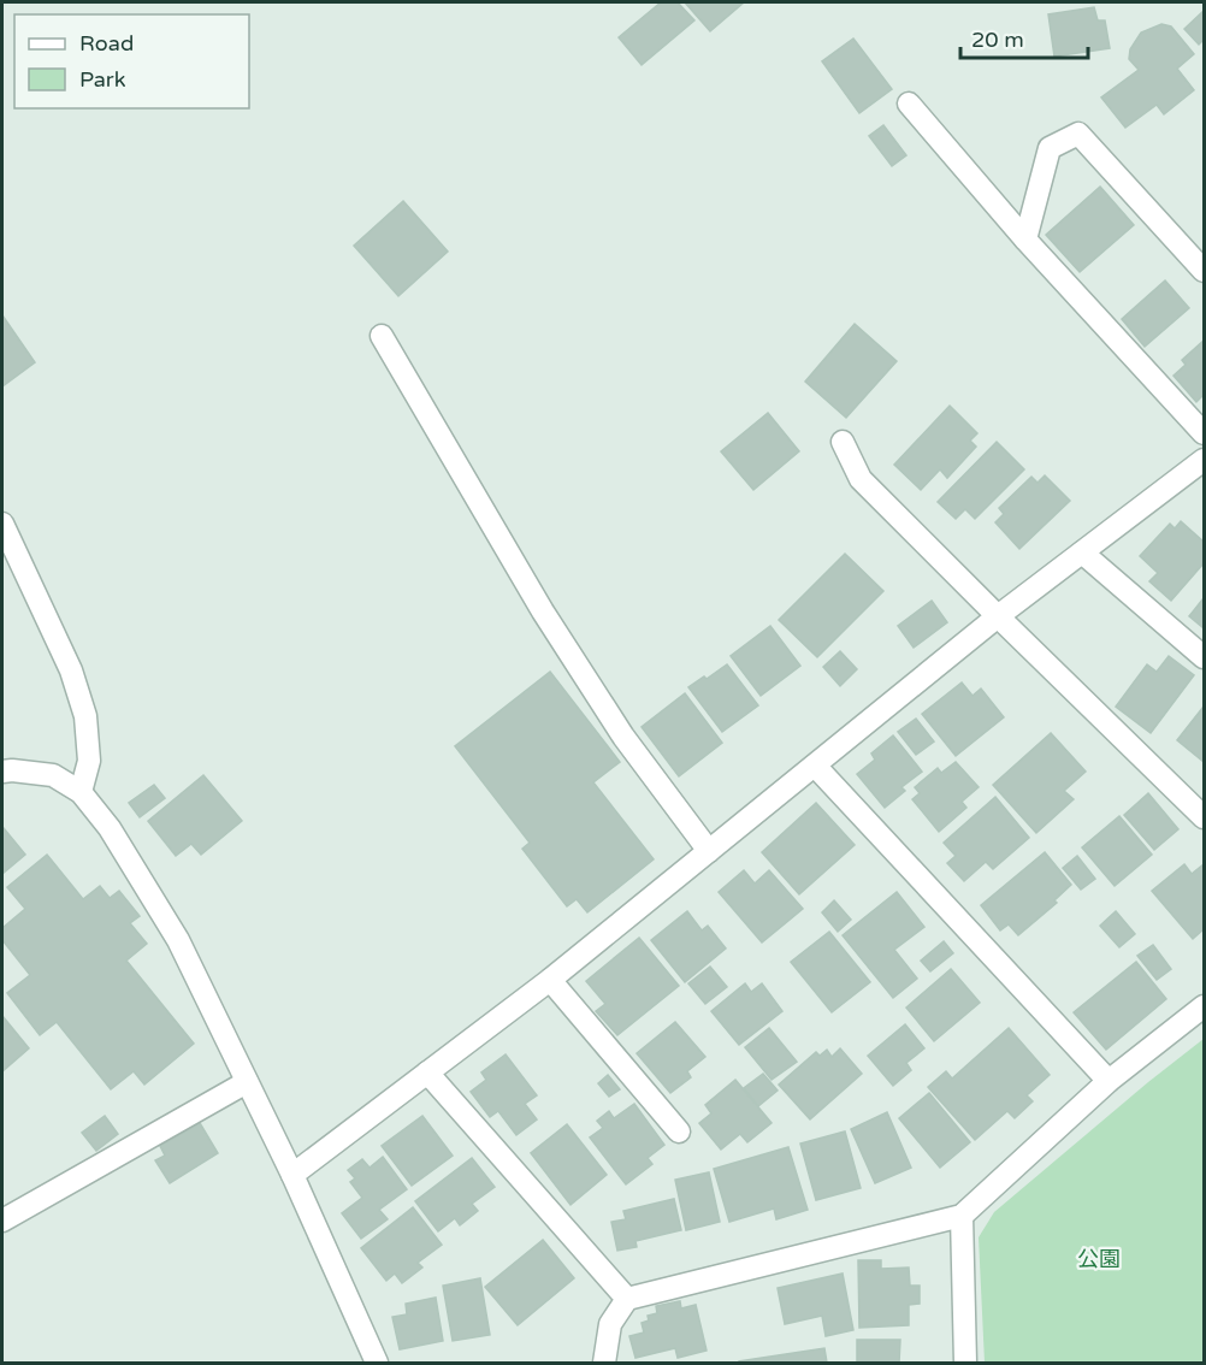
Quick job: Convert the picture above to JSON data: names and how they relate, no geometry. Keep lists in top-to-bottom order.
{
  "parks": ["公園"],
  "legend": ["Road", "Park"],
  "scale_bar": "20 m"
}
